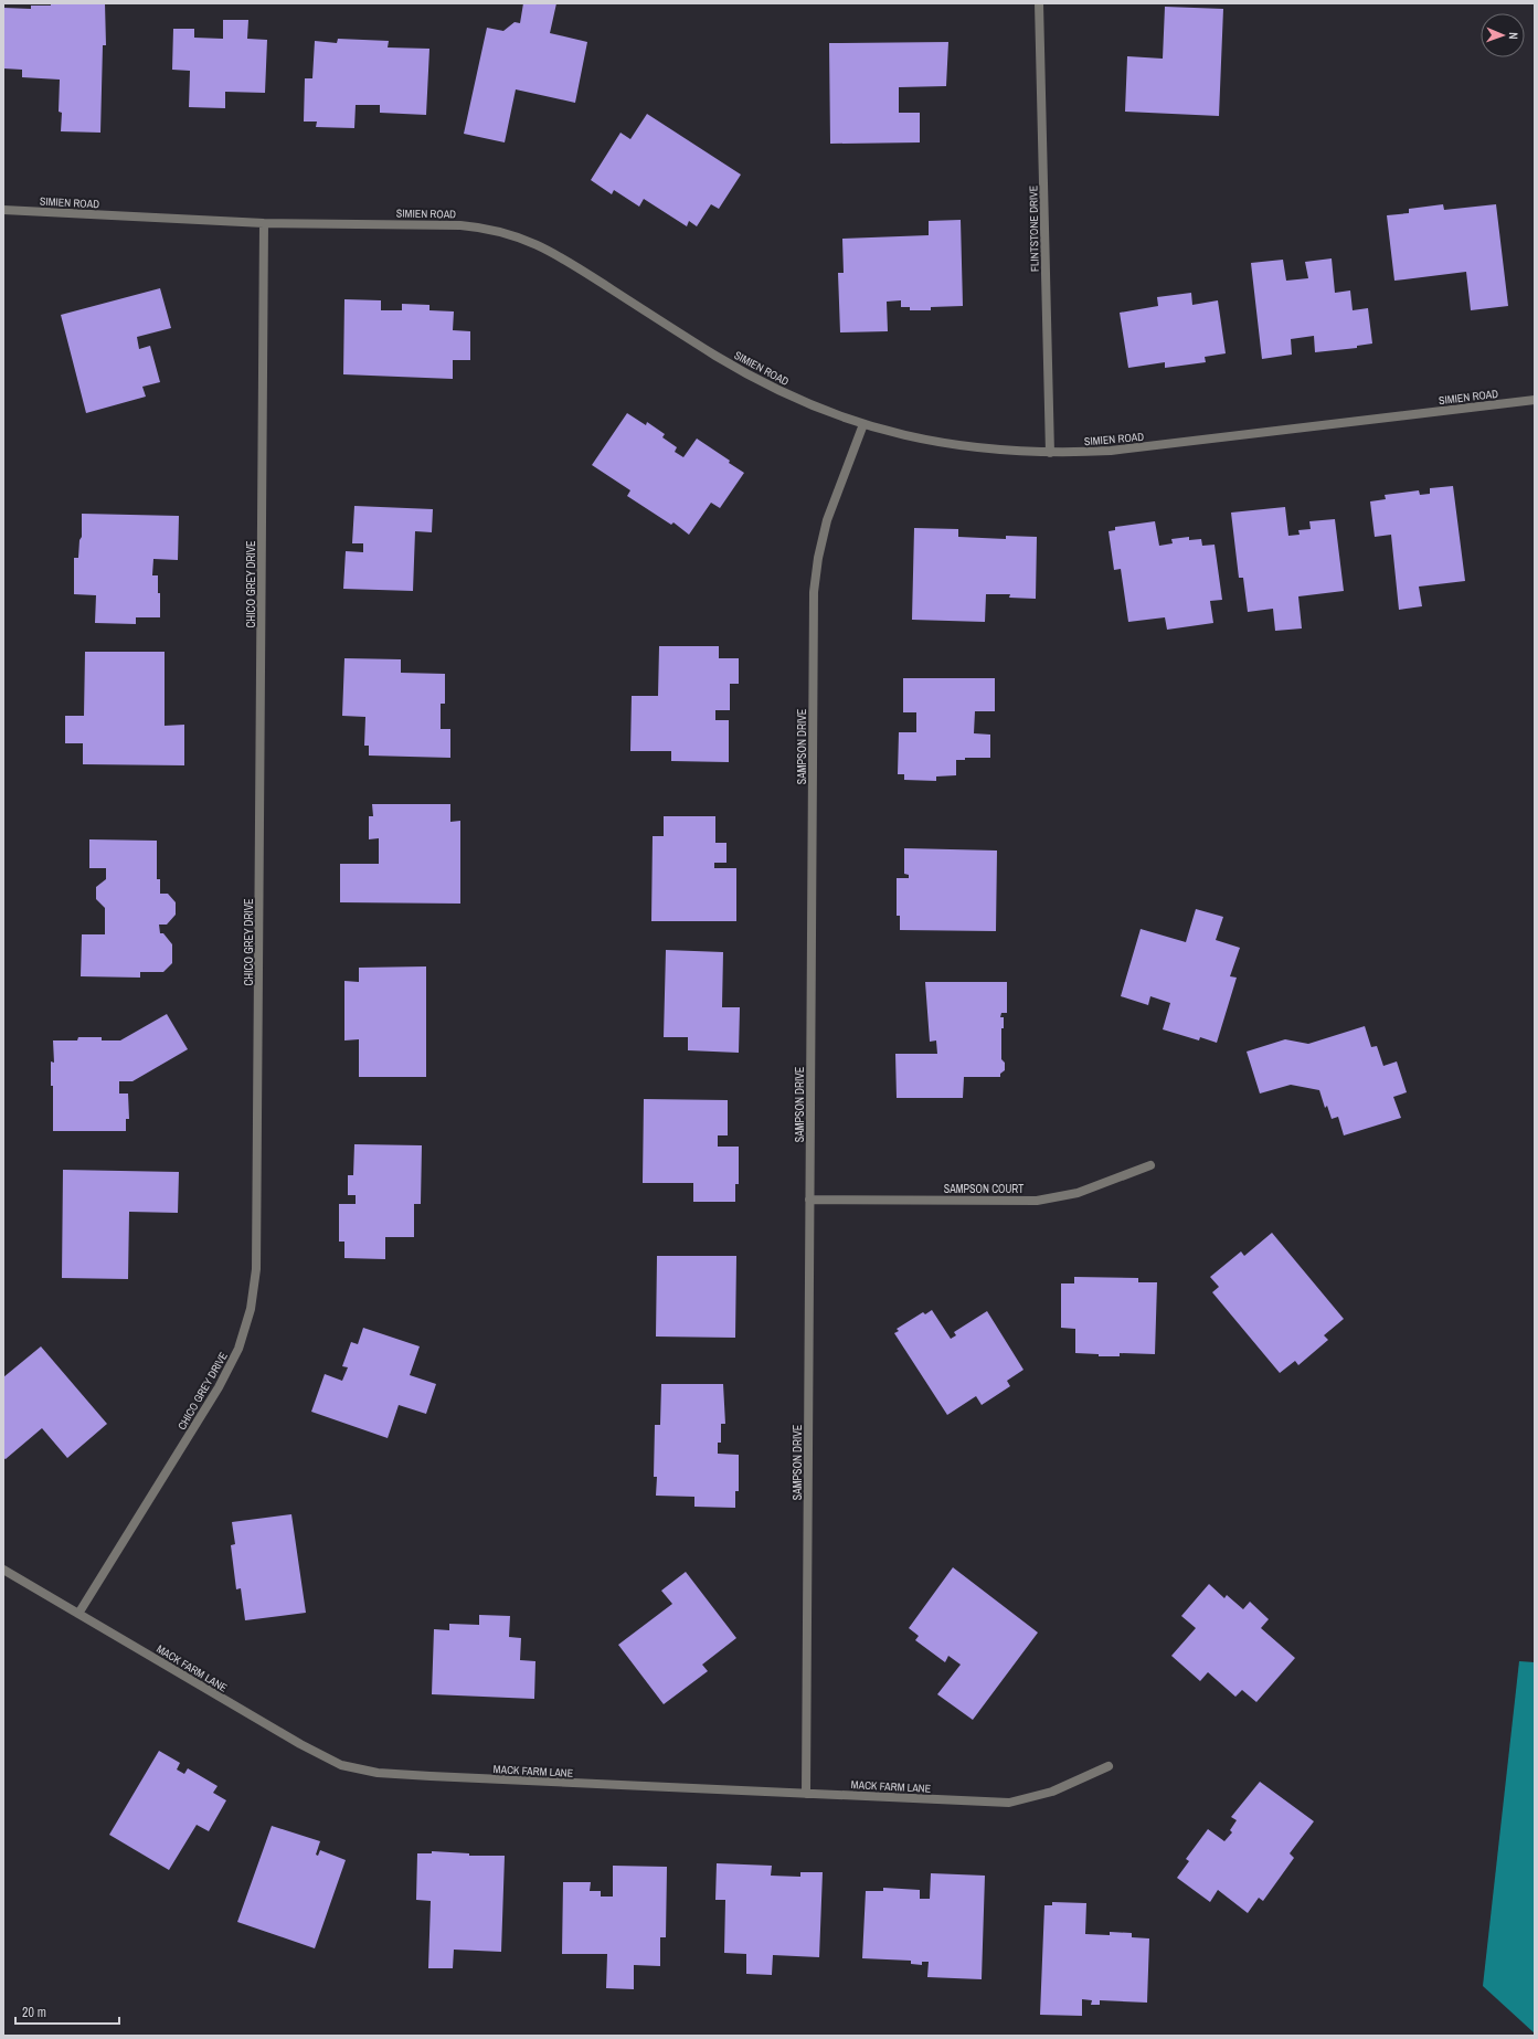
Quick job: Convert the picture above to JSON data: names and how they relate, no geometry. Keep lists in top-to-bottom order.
{
  "streets": {
    "street": [
      "SIMIEN ROAD",
      "FLINTSTONE DRIVE",
      "CHICO GREY DRIVE",
      "SAMPSON DRIVE",
      "SAMPSON COURT",
      "MACK FARM LANE"
    ]
  },
  "crossings": [
    ["SIMIEN ROAD", "FLINTSTONE DRIVE"],
    ["SIMIEN ROAD", "CHICO GREY DRIVE"],
    ["SIMIEN ROAD", "SAMPSON DRIVE"],
    ["CHICO GREY DRIVE", "MACK FARM LANE"],
    ["SAMPSON DRIVE", "SAMPSON COURT"],
    ["SAMPSON DRIVE", "MACK FARM LANE"]
  ],
  "scale_bar": "20 m",
  "north": "right"
}
